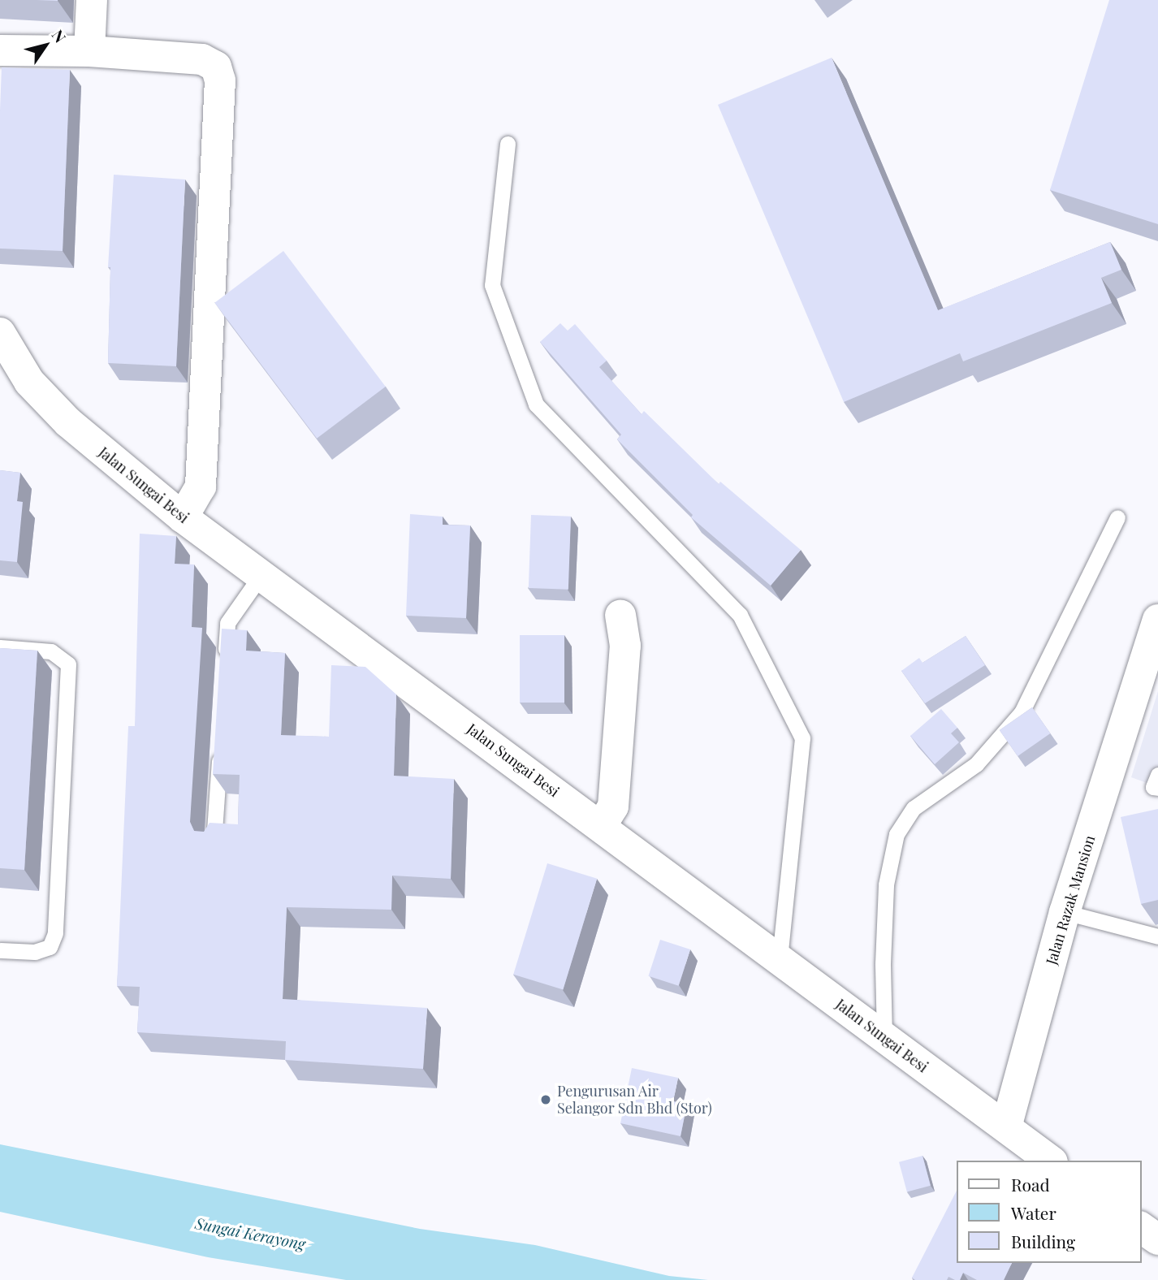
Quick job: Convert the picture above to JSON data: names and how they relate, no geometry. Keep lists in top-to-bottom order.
{
  "streets": {
    "street": ["Jalan Sungai Besi", "Jalan Razak Mansion"]
  },
  "crossings": [
    ["Jalan Sungai Besi", "Jalan Razak Mansion"]
  ],
  "water": ["Sungai Kerayong"],
  "places": ["Pengurusan Air Selangor Sdn Bhd (Stor)"],
  "legend": ["Road", "Water", "Building"],
  "north": "top right"
}
